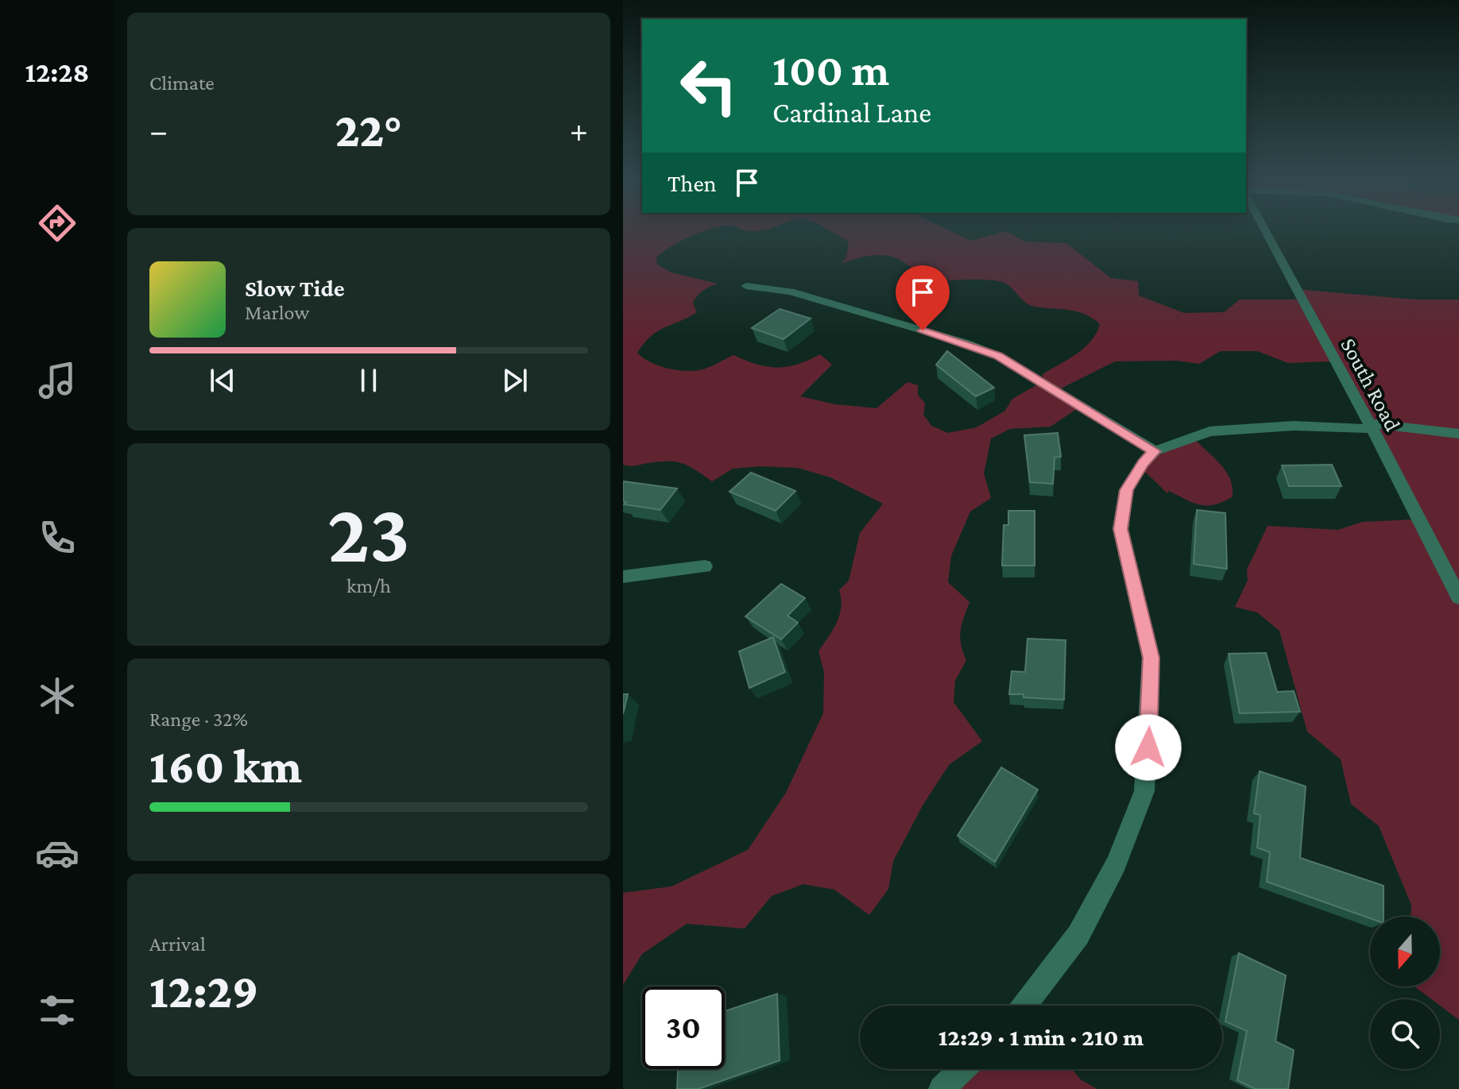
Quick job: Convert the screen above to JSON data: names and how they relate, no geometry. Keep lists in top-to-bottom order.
{
  "streets": {
    "street": ["South Road"]
  },
  "north": "bottom",
  "page": {
    "tabs": "12:28",
    "tile": [
      "Climate",
      ["23", "km/h"],
      ["Range · 32%", "160 km"],
      ["Arrival", "12:29"]
    ],
    "turn": ["100 m", "Cardinal Lane"],
    "heat": ["−", "22°", "+"],
    "then": "Then",
    "song": ["Slow Tide", "Marlow"],
    "limit": "30",
    "trip": "12:29 · 1 min · 210 m"
  }
}
